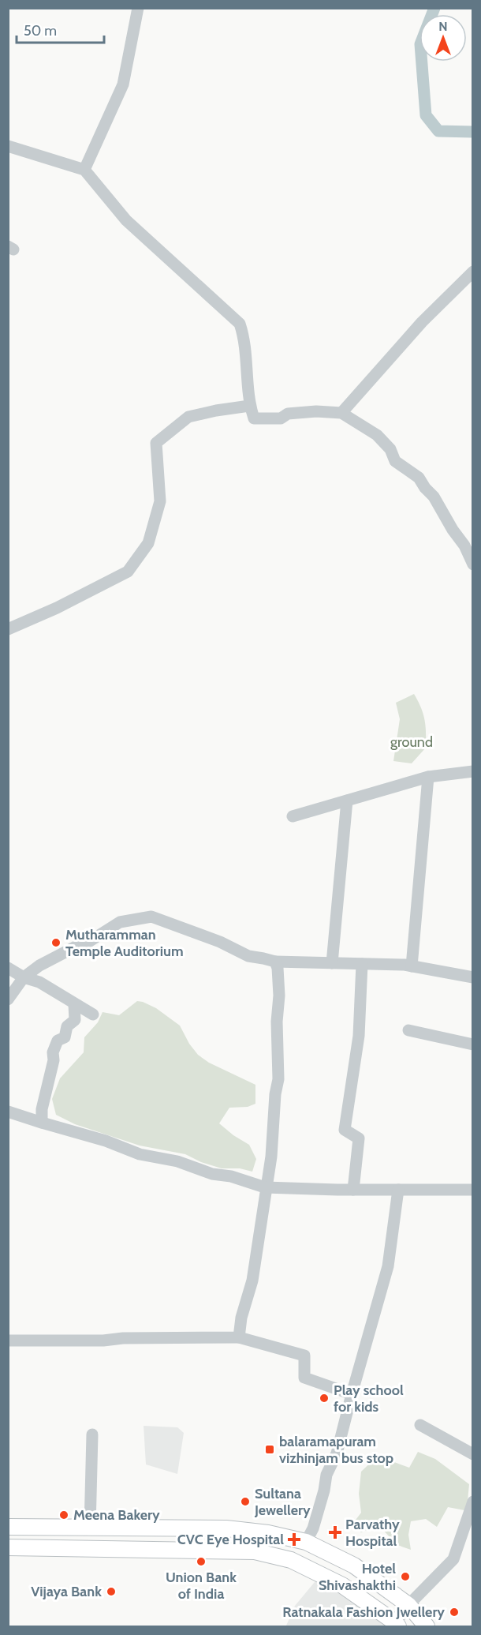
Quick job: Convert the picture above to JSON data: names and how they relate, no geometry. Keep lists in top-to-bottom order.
{
  "parks": ["ground"],
  "places": {
    "other": [
      "Mutharamman Temple Auditorium",
      "Play school for kids",
      "Sultana Jewellery",
      "Meena Bakery",
      "Union Bank of India",
      "Hotel Shivashakthi",
      "Vijaya Bank",
      "Ratnakala Fashion Jwellery"
    ],
    "transit": ["balaramapuram vizhinjam bus stop"],
    "health": ["Parvathy Hospital", "CVC Eye Hospital"]
  },
  "scale_bar": "50 m",
  "north": "top"
}
